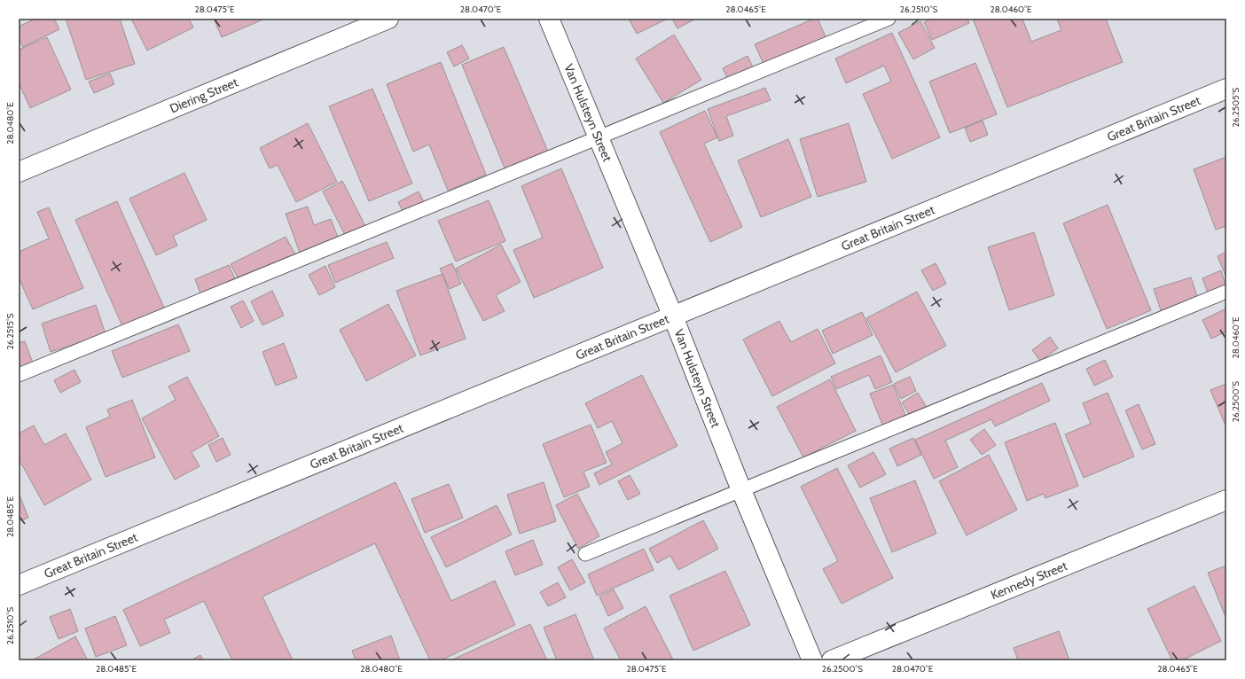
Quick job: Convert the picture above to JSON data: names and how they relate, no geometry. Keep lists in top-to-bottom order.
{
  "streets": {
    "street": [
      "Diering Street",
      "Van Hulsteyn Street",
      "Great Britain Street",
      "Kennedy Street"
    ]
  },
  "crossings": [
    ["Van Hulsteyn Street", "Great Britain Street"]
  ],
  "coordinates": [
    "28.0475°E",
    "28.0470°E",
    "28.0465°E",
    "26.2510°S",
    "28.0460°E",
    "26.2505°S",
    "28.0480°E",
    "26.2515°S",
    "26.2500°S",
    "28.0485°E"
  ]
}
